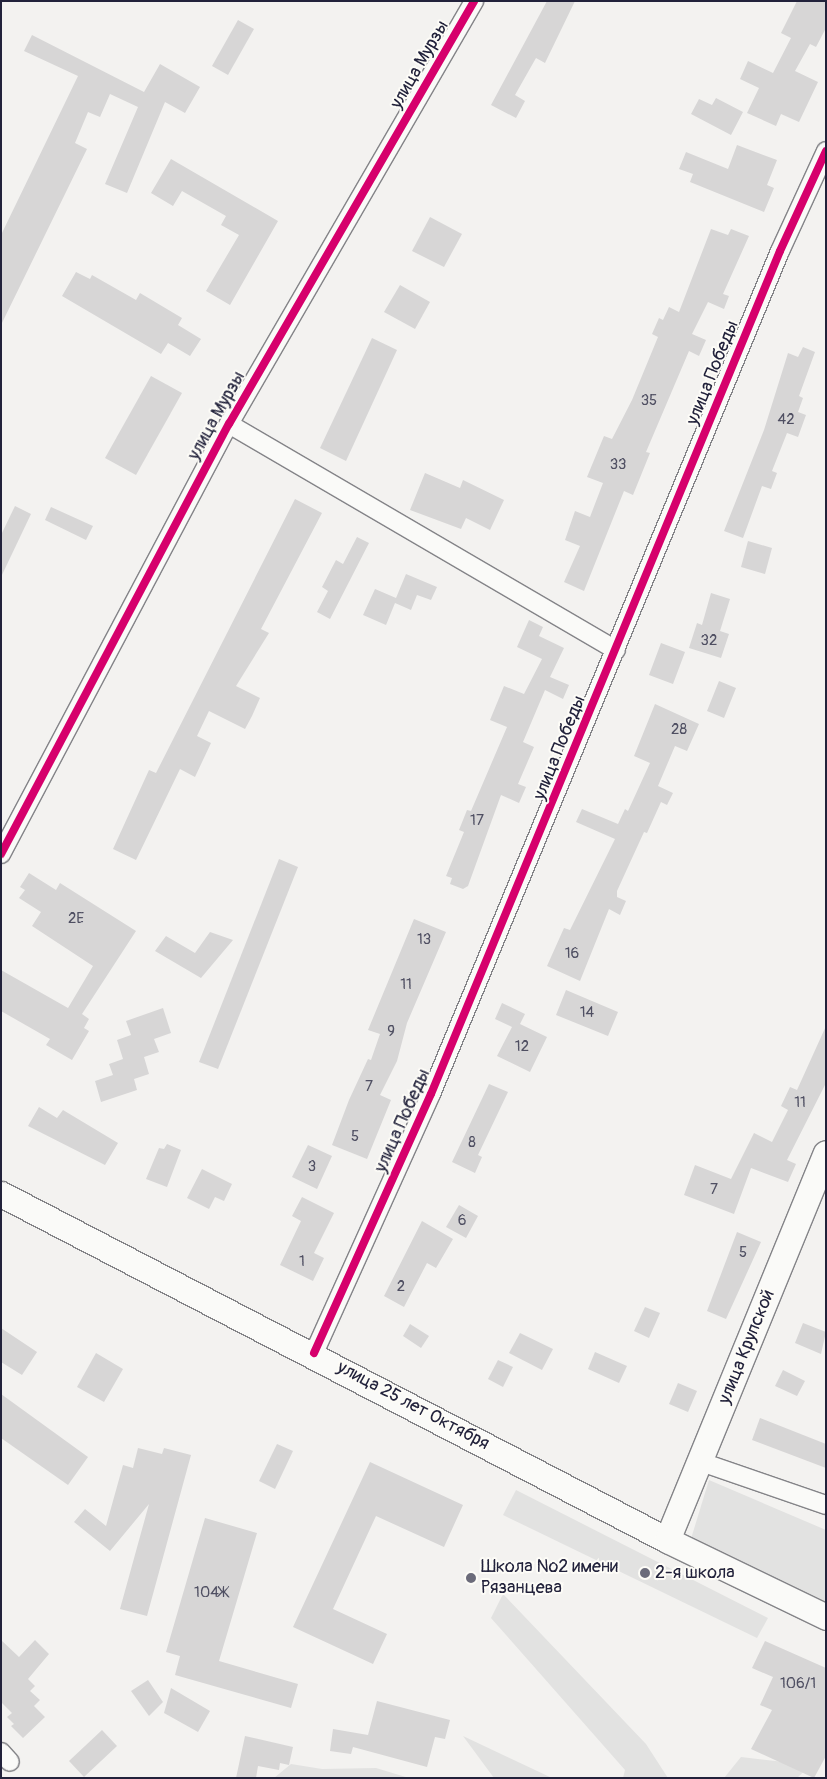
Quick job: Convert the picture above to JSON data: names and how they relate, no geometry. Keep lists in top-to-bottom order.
{
  "streets": {
    "street": [
      "улица Мурзы",
      "улица Победы",
      "улица Крупской",
      "улица 25 лет Октября"
    ]
  },
  "crossings": [
    ["улица Победы", "улица 25 лет Октября"],
    ["улица Крупской", "улица 25 лет Октября"]
  ],
  "places": ["2-я школа", "Школа №2 имени Рязанцева"],
  "house_numbers": [
    "35",
    "42",
    "33",
    "32",
    "28",
    "17",
    "2Е",
    "13",
    "16",
    "11",
    "14",
    "9",
    "12",
    "7",
    "11",
    "5",
    "8",
    "3",
    "7",
    "6",
    "5",
    "1",
    "2",
    "104Ж",
    "106/1"
  ]
}
